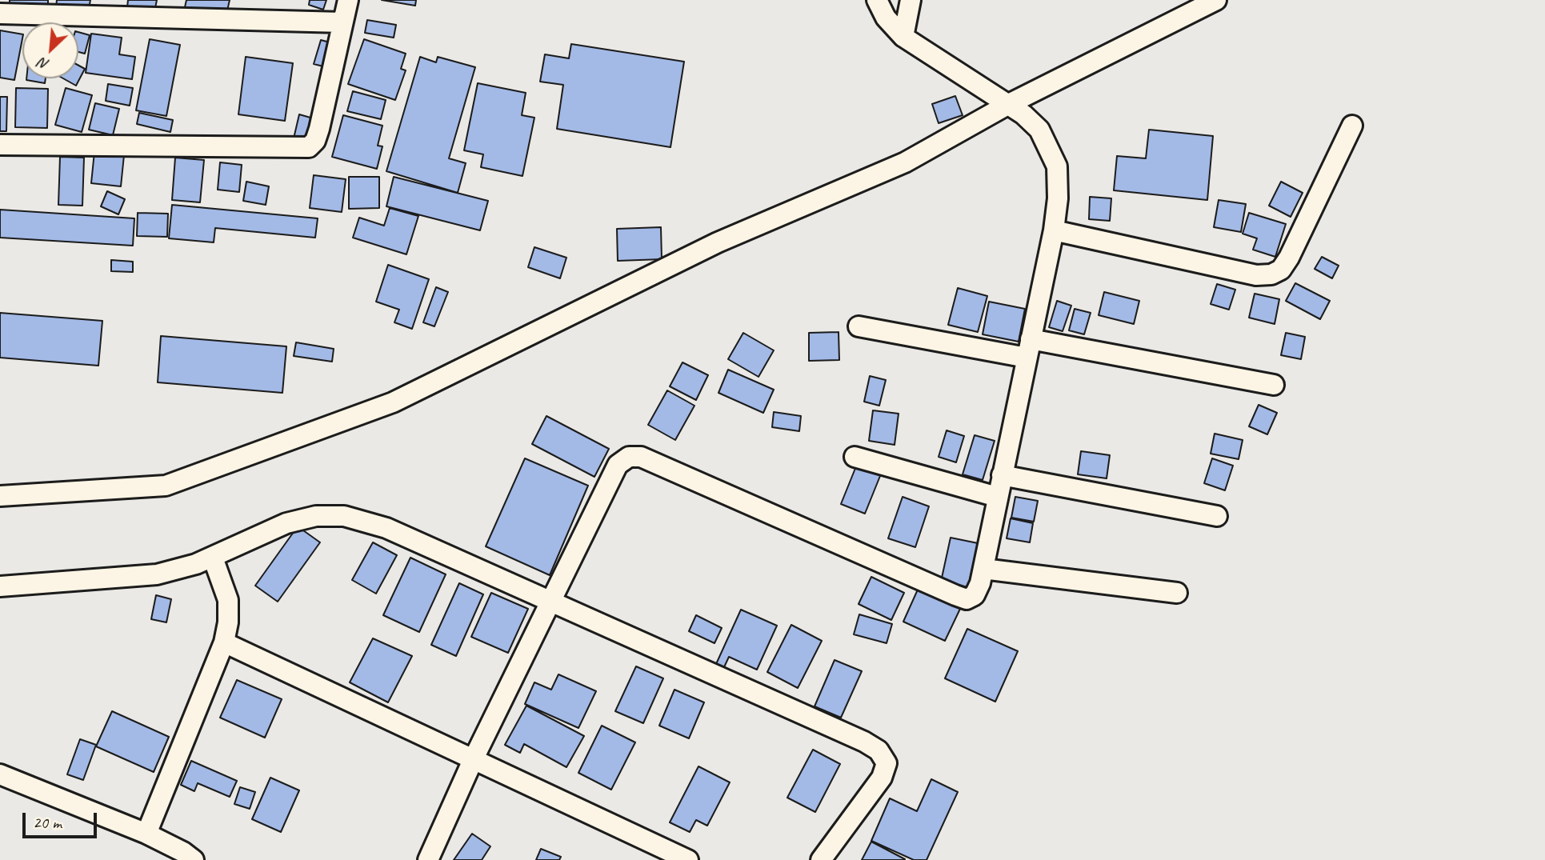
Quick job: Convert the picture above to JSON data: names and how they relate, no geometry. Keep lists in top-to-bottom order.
{
  "scale_bar": "20 m",
  "north": "bottom left"
}
